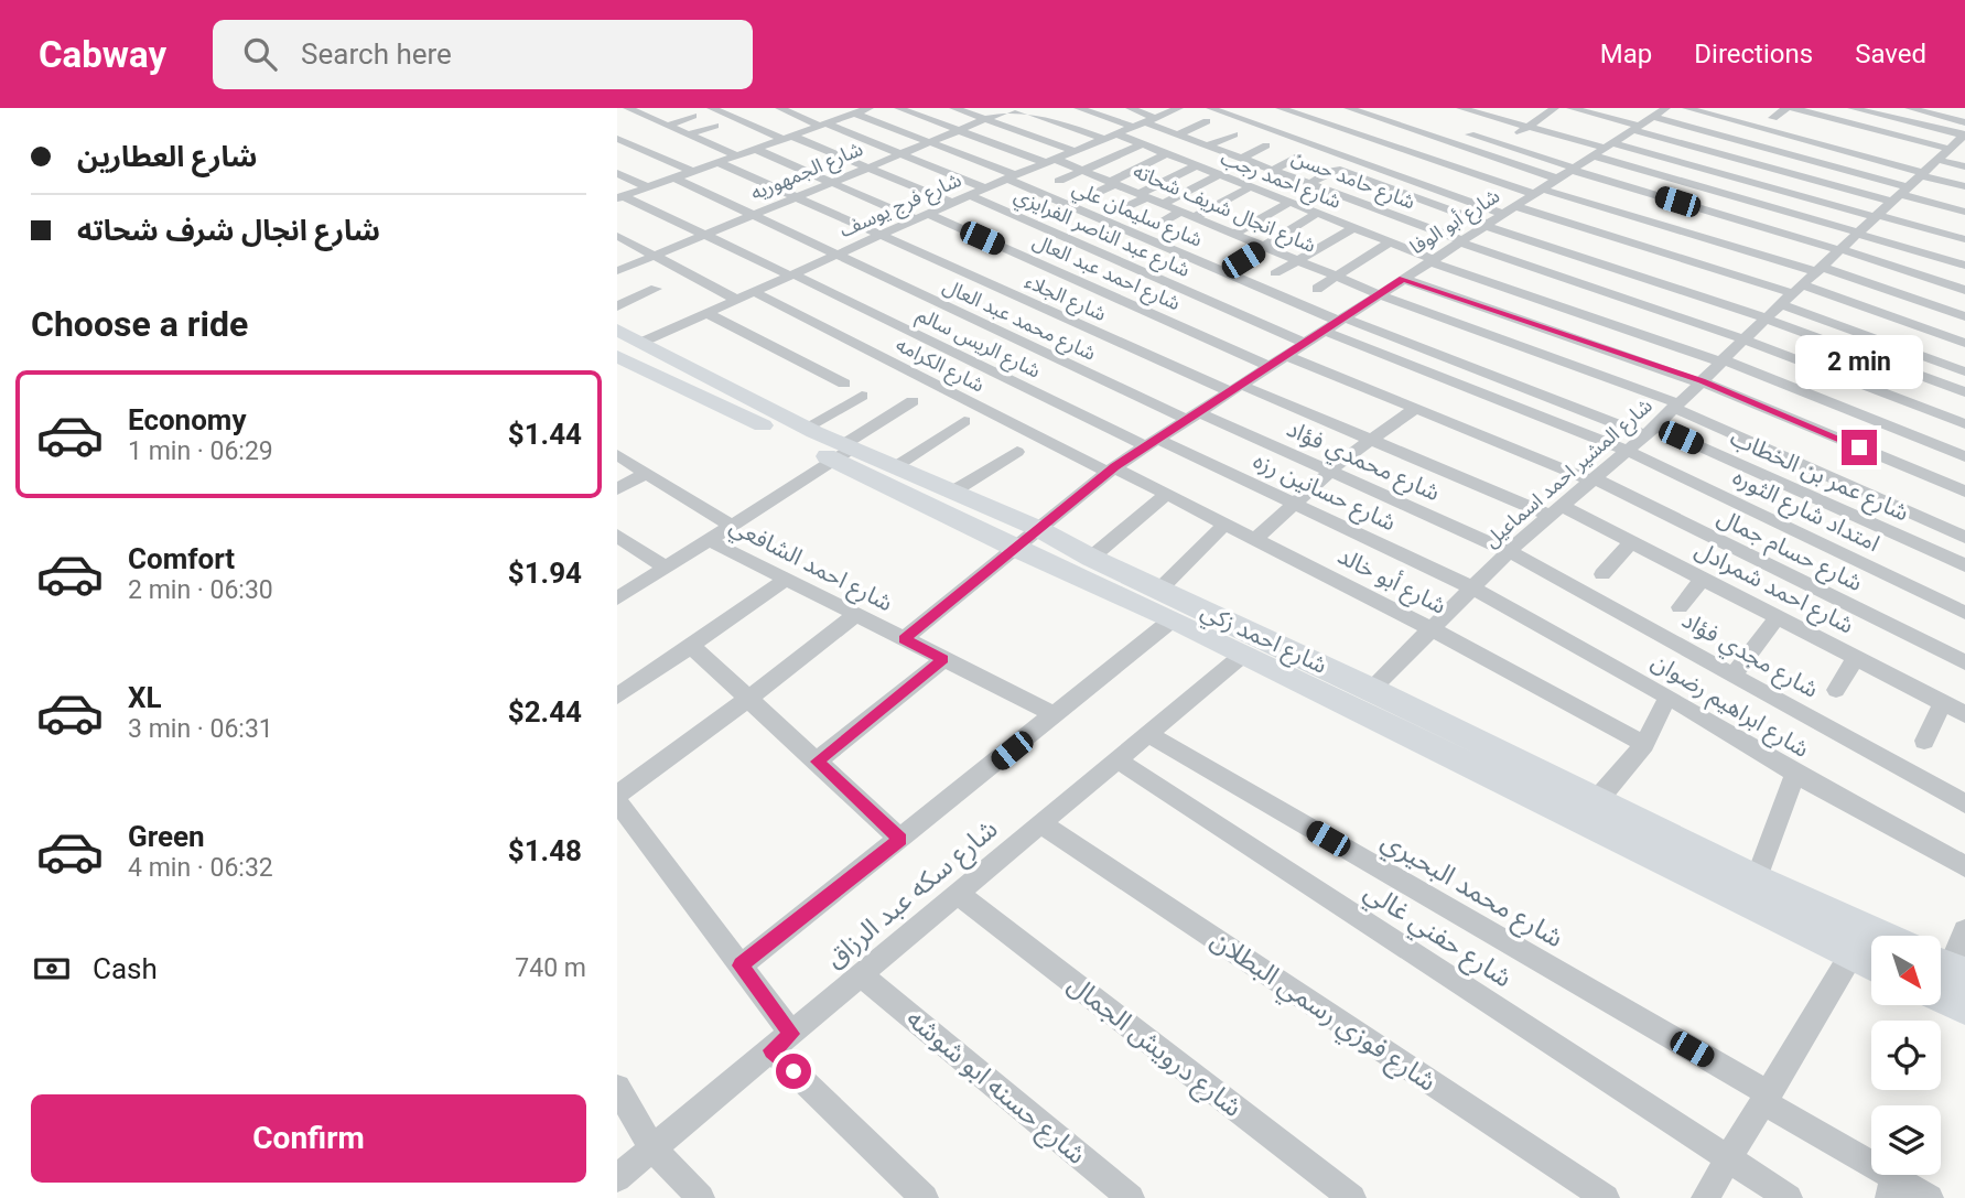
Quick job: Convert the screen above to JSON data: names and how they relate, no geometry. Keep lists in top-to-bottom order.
{
  "streets": {
    "street": [
      "شارع الجمهوريه",
      "شارع احمد رجب",
      "شارع حامد حسن",
      "شارع فرج يوسف",
      "شارع انجال شريف شحاته",
      "شارع سليمان علي",
      "شارع أبو الوفا",
      "شارع عبد الناصر الفرايزي",
      "شارع احمد عبد العال",
      "شارع الجلاء",
      "شارع محمد عبد العال",
      "شارع الريس سالم",
      "شارع الكرامه",
      "شارع محمدي فؤاد",
      "شارع المشير احمد اسماعيل",
      "شارع عمر بن الخطاب",
      "شارع حسانين رزه",
      "امتداد شارع الثوره",
      "شارع حسام جمال",
      "شارع احمد الشافعي",
      "شارع أبو خالد",
      "شارع احمد شمرادل",
      "شارع احمد زكي",
      "شارع مجدي فؤاد",
      "شارع ابراهيم رضوان",
      "شارع محمد البحيري",
      "شارع سكه عبد الرزاق",
      "شارع حفني غالي",
      "شارع فوزي رسمي البطلان",
      "شارع درويش الجمال",
      "شارع حسنه ابو شوشه"
    ]
  },
  "crossings": [
    ["شارع الجمهوريه", "شارع احمد رجب"],
    ["شارع الجمهوريه", "شارع انجال شريف شحاته"],
    ["شارع الجمهوريه", "شارع سليمان علي"],
    ["شارع الجمهوريه", "شارع احمد عبد العال"],
    ["شارع الجمهوريه", "شارع الجلاء"],
    ["شارع الجمهوريه", "شارع محمد عبد العال"],
    ["شارع الجمهوريه", "شارع الريس سالم"],
    ["شارع احمد رجب", "شارع فرج يوسف"],
    ["شارع احمد رجب", "شارع أبو الوفا"],
    ["شارع احمد رجب", "شارع المشير احمد اسماعيل"],
    ["شارع حامد حسن", "شارع فرج يوسف"],
    ["شارع حامد حسن", "شارع أبو الوفا"],
    ["شارع حامد حسن", "شارع المشير احمد اسماعيل"],
    ["شارع فرج يوسف", "شارع انجال شريف شحاته"],
    ["شارع فرج يوسف", "شارع سليمان علي"],
    ["شارع فرج يوسف", "شارع عبد الناصر الفرايزي"],
    ["شارع فرج يوسف", "شارع احمد عبد العال"],
    ["شارع فرج يوسف", "شارع الجلاء"],
    ["شارع فرج يوسف", "شارع محمد عبد العال"],
    ["شارع فرج يوسف", "شارع الريس سالم"],
    ["شارع فرج يوسف", "شارع الكرامه"],
    ["شارع فرج يوسف", "شارع احمد زكي"],
    ["شارع انجال شريف شحاته", "شارع أبو الوفا"],
    ["شارع انجال شريف شحاته", "شارع المشير احمد اسماعيل"],
    ["شارع سليمان علي", "شارع أبو الوفا"],
    ["شارع سليمان علي", "شارع المشير احمد اسماعيل"],
    ["شارع سليمان علي", "شارع عمر بن الخطاب"],
    ["شارع أبو الوفا", "شارع عبد الناصر الفرايزي"],
    ["شارع أبو الوفا", "شارع احمد عبد العال"],
    ["شارع أبو الوفا", "شارع الجلاء"],
    ["شارع أبو الوفا", "شارع محمد عبد العال"],
    ["شارع أبو الوفا", "شارع الريس سالم"],
    ["شارع أبو الوفا", "شارع الكرامه"],
    ["شارع أبو الوفا", "شارع محمدي فؤاد"],
    ["شارع أبو الوفا", "شارع حسانين رزه"],
    ["شارع أبو الوفا", "امتداد شارع الثوره"],
    ["شارع أبو الوفا", "شارع حسام جمال"],
    ["شارع أبو الوفا", "شارع احمد الشافعي"],
    ["شارع أبو الوفا", "شارع أبو خالد"],
    ["شارع أبو الوفا", "شارع احمد زكي"],
    ["شارع الجلاء", "شارع احمد شمرادل"],
    ["شارع محمد عبد العال", "شارع محمدي فؤاد"],
    ["شارع الريس سالم", "شارع حسانين رزه"],
    ["شارع الكرامه", "شارع أبو خالد"],
    ["شارع محمدي فؤاد", "شارع المشير احمد اسماعيل"],
    ["شارع محمدي فؤاد", "شارع مجدي فؤاد"],
    ["شارع المشير احمد اسماعيل", "شارع عمر بن الخطاب"],
    ["شارع المشير احمد اسماعيل", "شارع حسانين رزه"],
    ["شارع المشير احمد اسماعيل", "امتداد شارع الثوره"],
    ["شارع المشير احمد اسماعيل", "شارع حسام جمال"],
    ["شارع المشير احمد اسماعيل", "شارع أبو خالد"],
    ["شارع المشير احمد اسماعيل", "شارع احمد شمرادل"],
    ["شارع المشير احمد اسماعيل", "شارع احمد زكي"],
    ["شارع المشير احمد اسماعيل", "شارع مجدي فؤاد"],
    ["شارع المشير احمد اسماعيل", "شارع ابراهيم رضوان"],
    ["شارع حسانين رزه", "شارع ابراهيم رضوان"],
    ["شارع احمد زكي", "شارع سكه عبد الرزاق"],
    ["شارع محمد البحيري", "شارع سكه عبد الرزاق"],
    ["شارع سكه عبد الرزاق", "شارع حفني غالي"],
    ["شارع سكه عبد الرزاق", "شارع فوزي رسمي البطلان"],
    ["شارع سكه عبد الرزاق", "شارع درويش الجمال"],
    ["شارع سكه عبد الرزاق", "شارع حسنه ابو شوشه"]
  ],
  "north": "bottom right",
  "page": {
    "header": "Cabway",
    "search": "Search here",
    "nav": ["Map", "Directions", "Saved"],
    "banner": ["شارع العطارين", "شارع انجال شرف شحاته"],
    "heading": "Choose a ride",
    "bubble": "2 min",
    "list": [
      {
        "name": "Economy",
        "note": "1 min · 06:29",
        "value": "$1.44"
      },
      {
        "name": "Comfort",
        "note": "2 min · 06:30",
        "value": "$1.94"
      },
      {
        "name": "XL",
        "note": "3 min · 06:31",
        "value": "$2.44"
      },
      {
        "name": "Green",
        "note": "4 min · 06:32",
        "value": "$1.48"
      }
    ],
    "pay": ["Cash", "740 m"],
    "buttons": "Confirm"
  }
}
